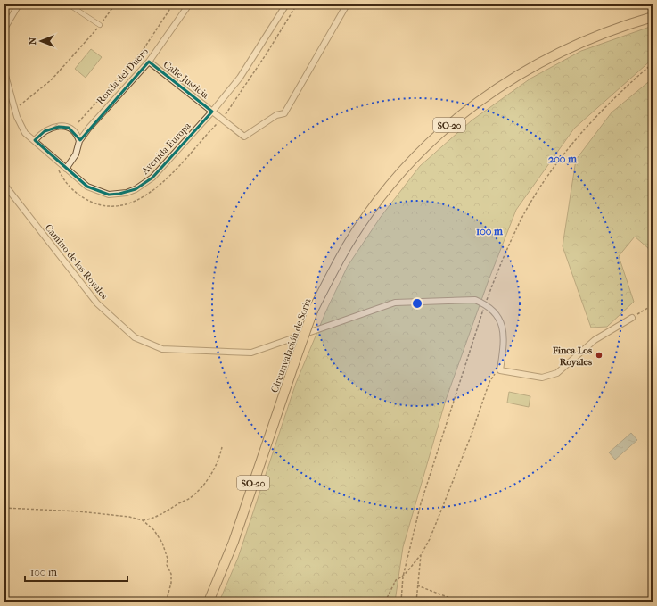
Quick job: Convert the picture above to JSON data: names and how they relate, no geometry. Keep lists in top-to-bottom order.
{
  "streets": {
    "highway": ["SO-20", "Circunvalación de Soria"],
    "street": [
      "Ronda del Duero",
      "Calle Justicia",
      "Avenida Europa",
      "Camino de los Royales"
    ]
  },
  "crossings": [
    ["Ronda del Duero", "Calle Justicia"],
    ["Ronda del Duero", "Avenida Europa"],
    ["Calle Justicia", "Avenida Europa"]
  ],
  "places": ["Finca Los Royales"],
  "scale_bar": "100 m",
  "north": "left",
  "rings": ["200 m", "100 m"]
}
